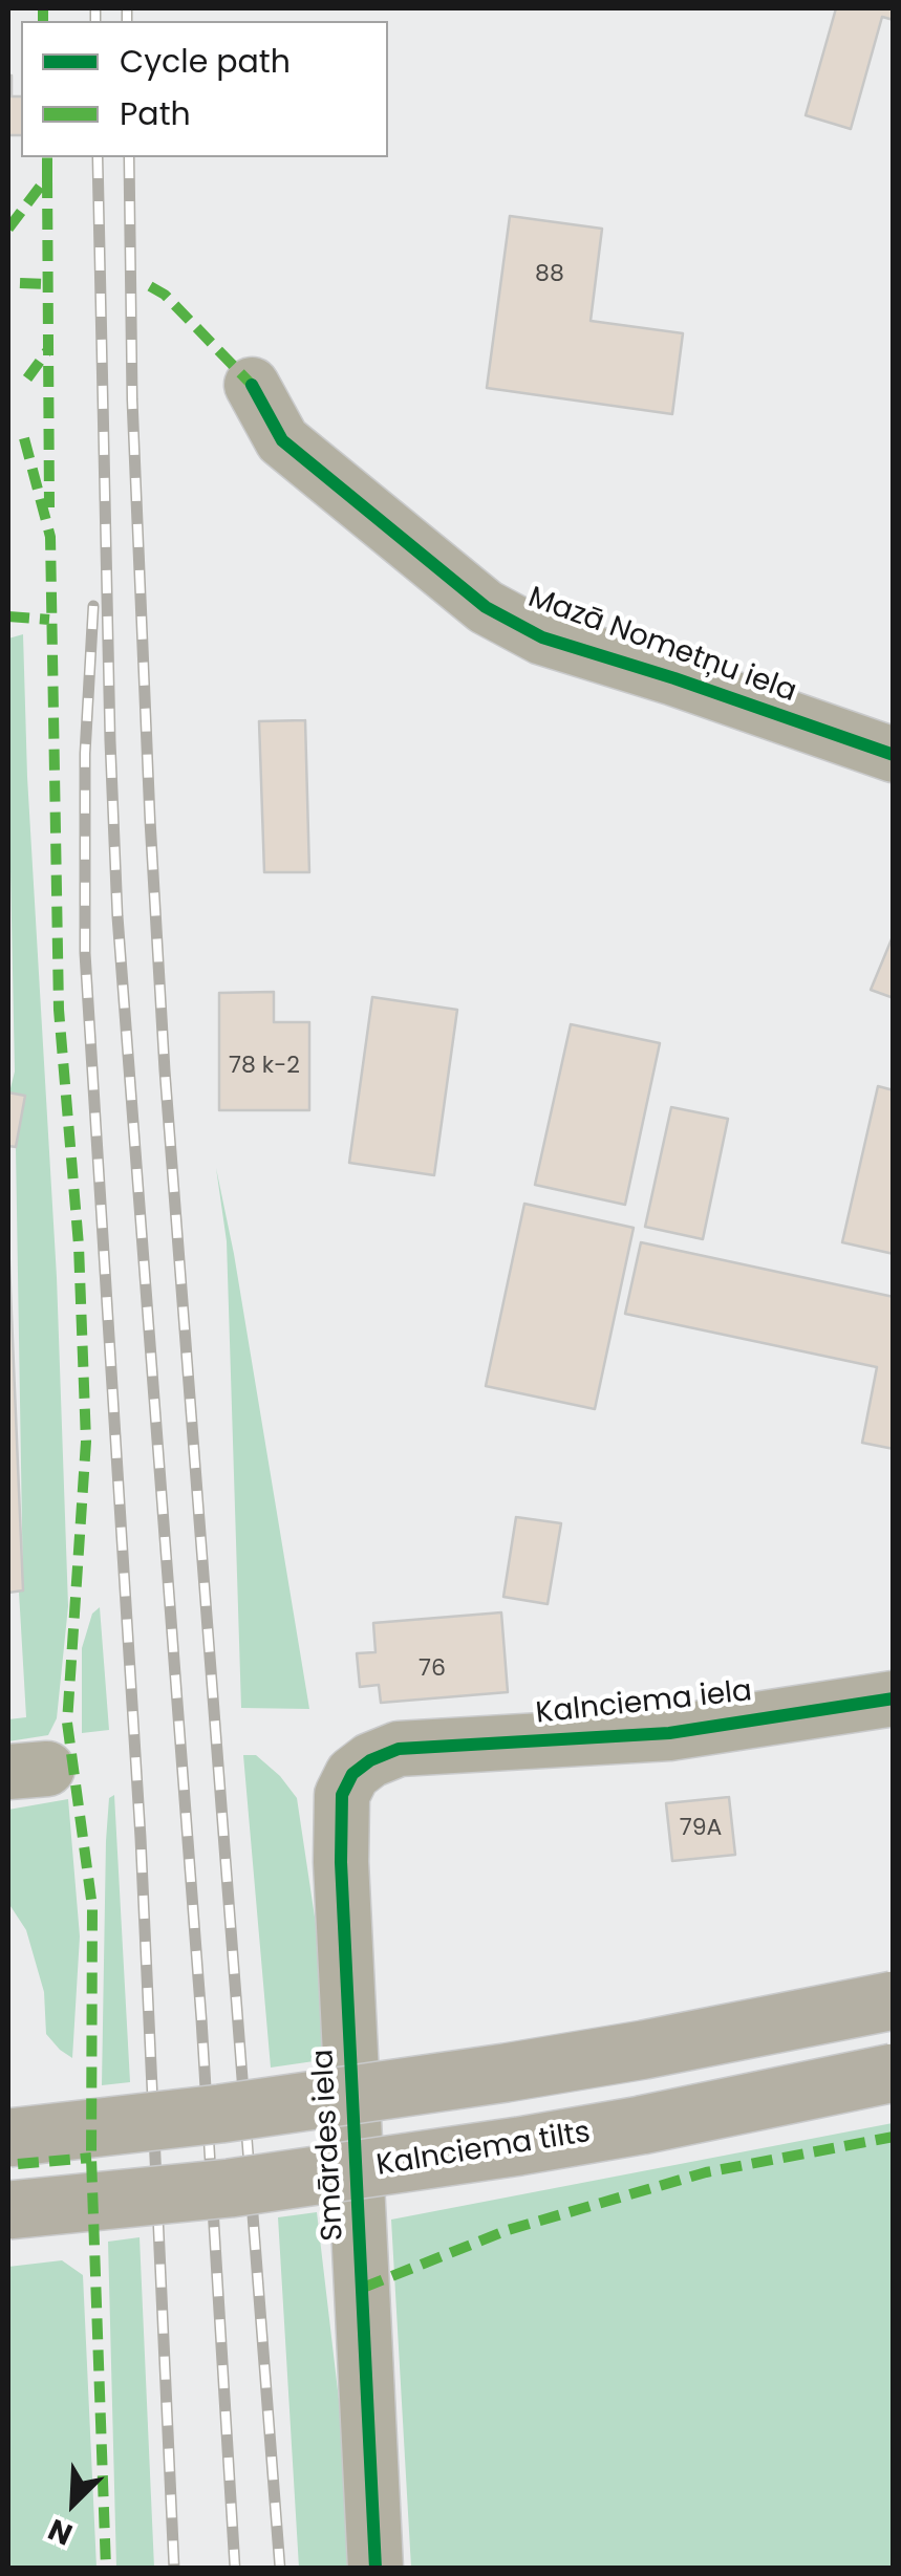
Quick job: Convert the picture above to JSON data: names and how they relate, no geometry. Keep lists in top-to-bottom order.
{
  "streets": {
    "main road": ["Kalnciema tilts"],
    "street": ["Mazā Nometņu iela", "Kalnciema iela", "Smārdes iela"]
  },
  "crossings": [
    ["Kalnciema iela", "Smārdes iela"]
  ],
  "house_numbers": [
    "88",
    "78 k-2",
    "76",
    "79A"
  ],
  "legend": ["Cycle path", "Path"],
  "north": "bottom left"
}
